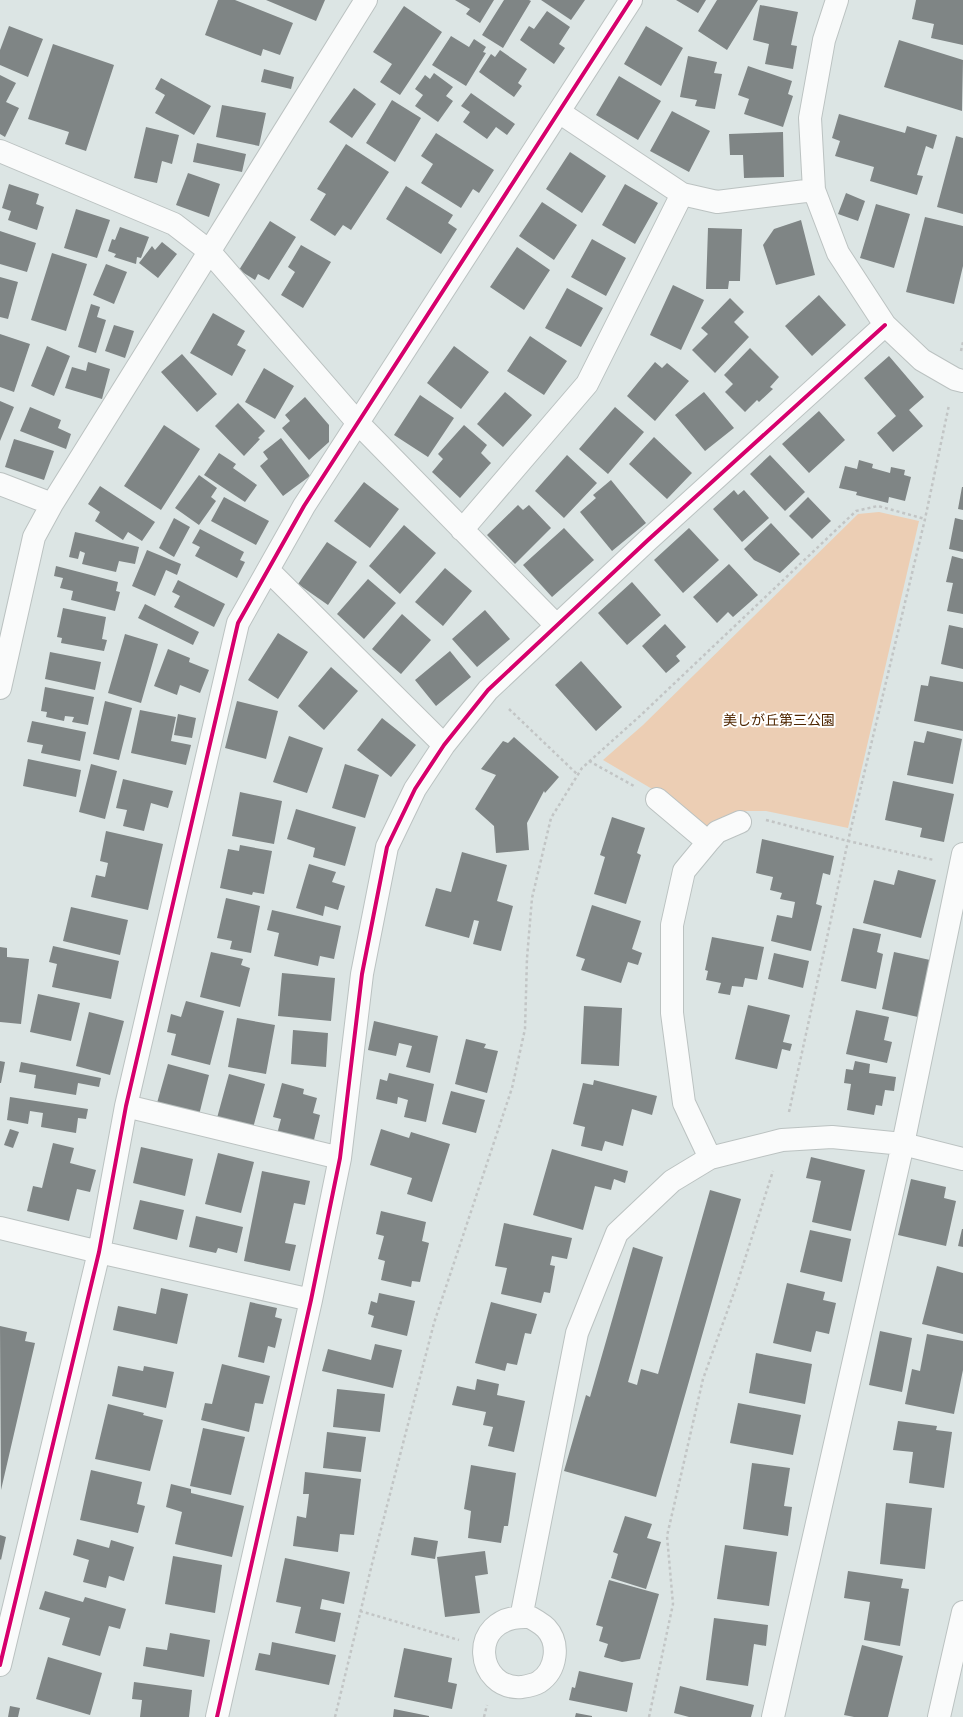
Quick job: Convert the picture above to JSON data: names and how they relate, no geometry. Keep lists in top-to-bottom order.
{
  "parks": ["美しが丘第三公園"]
}
